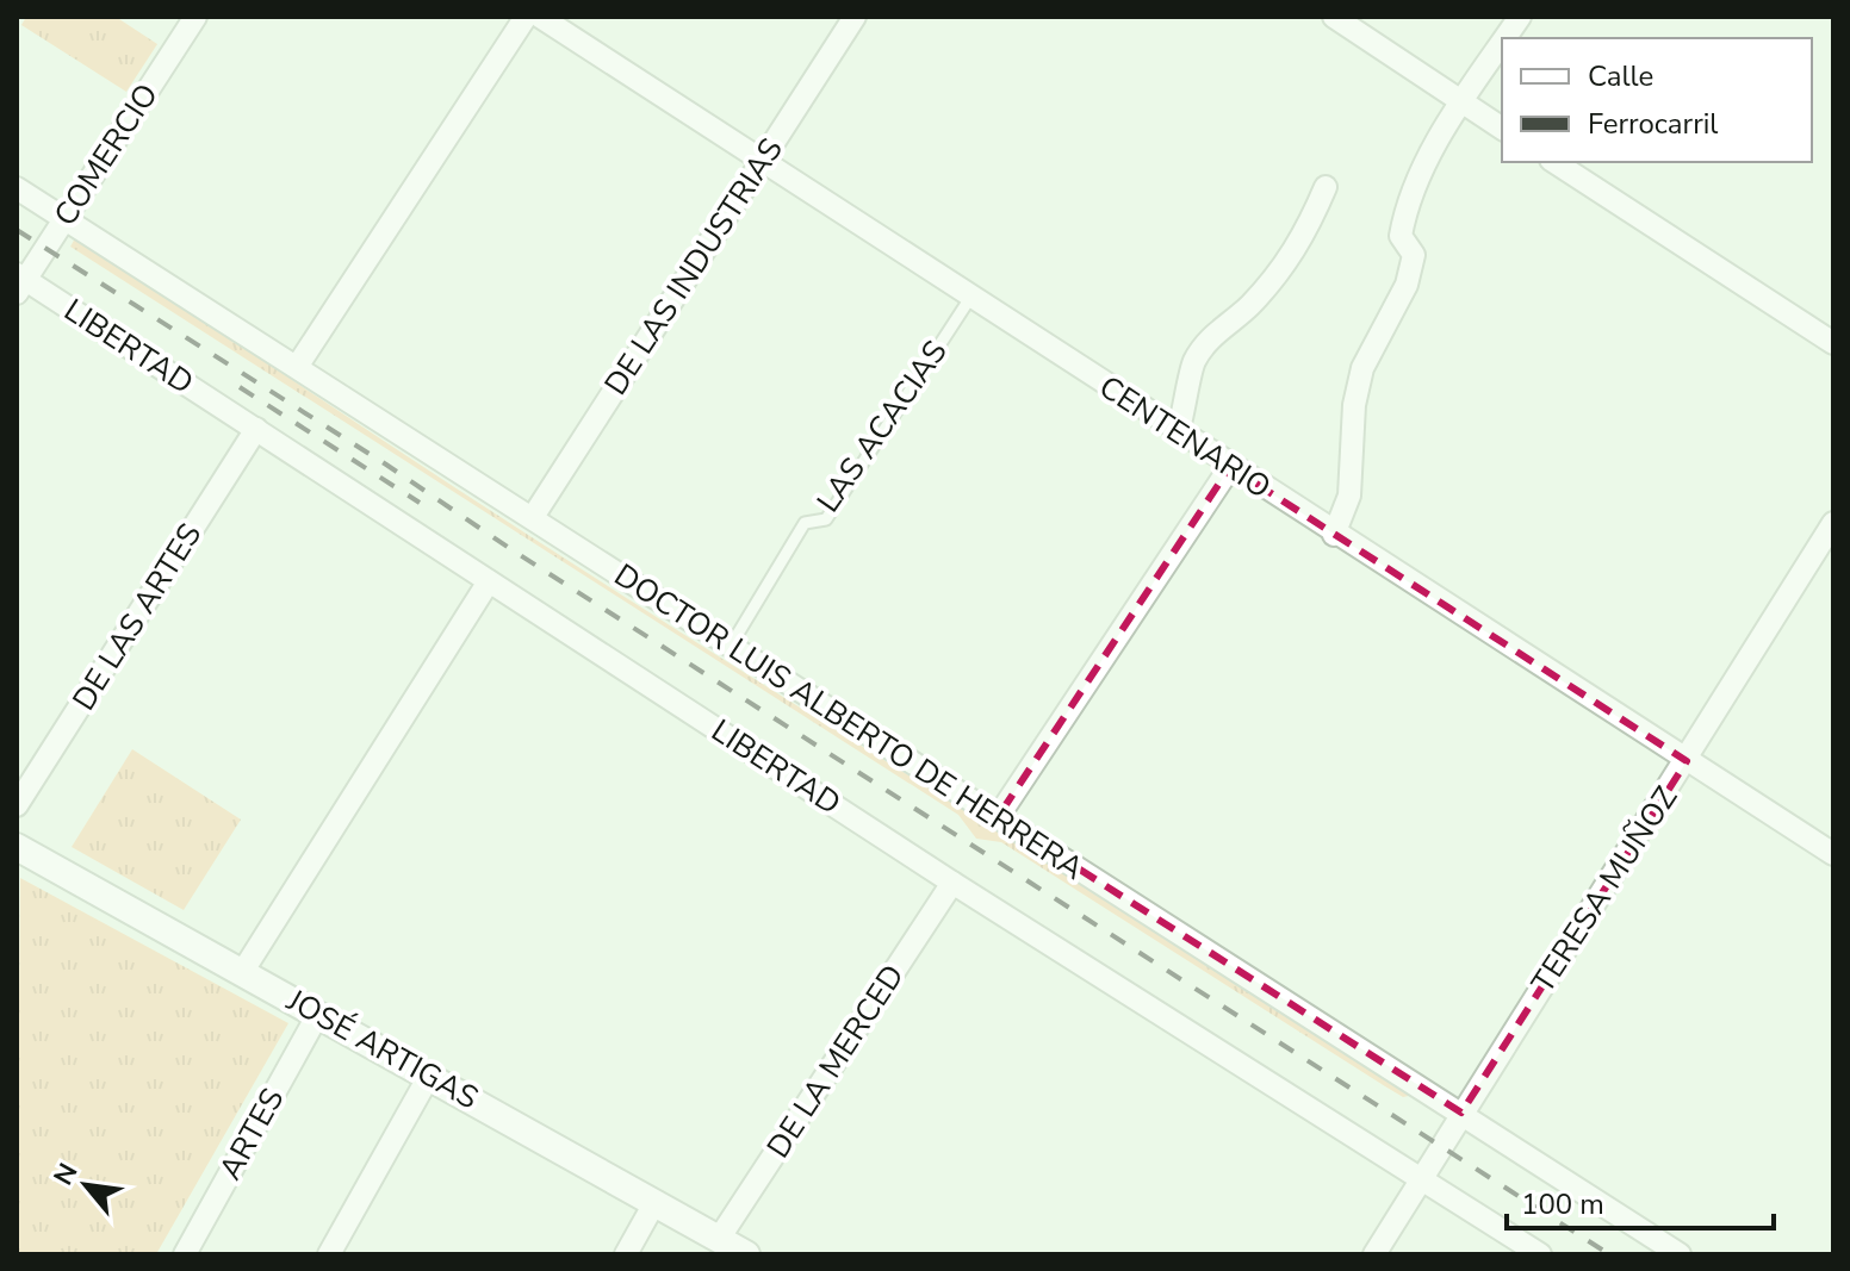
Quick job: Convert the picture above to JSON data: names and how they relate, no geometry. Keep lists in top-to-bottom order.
{
  "streets": {
    "street": [
      "COMERCIO",
      "DE LAS INDUSTRIAS",
      "LIBERTAD",
      "CENTENARIO",
      "DE LAS ARTES",
      "DOCTOR LUIS ALBERTO DE HERRERA",
      "TERESA MUÑOZ",
      "JOSÉ ARTIGAS",
      "DE LA MERCED",
      "ARTES"
    ],
    "lane": ["LAS ACACIAS"]
  },
  "crossings": [
    ["COMERCIO", "LIBERTAD"],
    ["COMERCIO", "DOCTOR LUIS ALBERTO DE HERRERA"],
    ["DE LAS INDUSTRIAS", "CENTENARIO"],
    ["DE LAS INDUSTRIAS", "DOCTOR LUIS ALBERTO DE HERRERA"],
    ["LIBERTAD", "DE LAS ARTES"],
    ["LIBERTAD", "TERESA MUÑOZ"],
    ["LIBERTAD", "DE LA MERCED"],
    ["LAS ACACIAS", "CENTENARIO"],
    ["LAS ACACIAS", "DOCTOR LUIS ALBERTO DE HERRERA"],
    ["CENTENARIO", "TERESA MUÑOZ"],
    ["DOCTOR LUIS ALBERTO DE HERRERA", "TERESA MUÑOZ"],
    ["JOSÉ ARTIGAS", "DE LA MERCED"],
    ["JOSÉ ARTIGAS", "ARTES"]
  ],
  "legend": ["Calle", "Ferrocarril"],
  "scale_bar": "100 m",
  "north": "top left"
}
